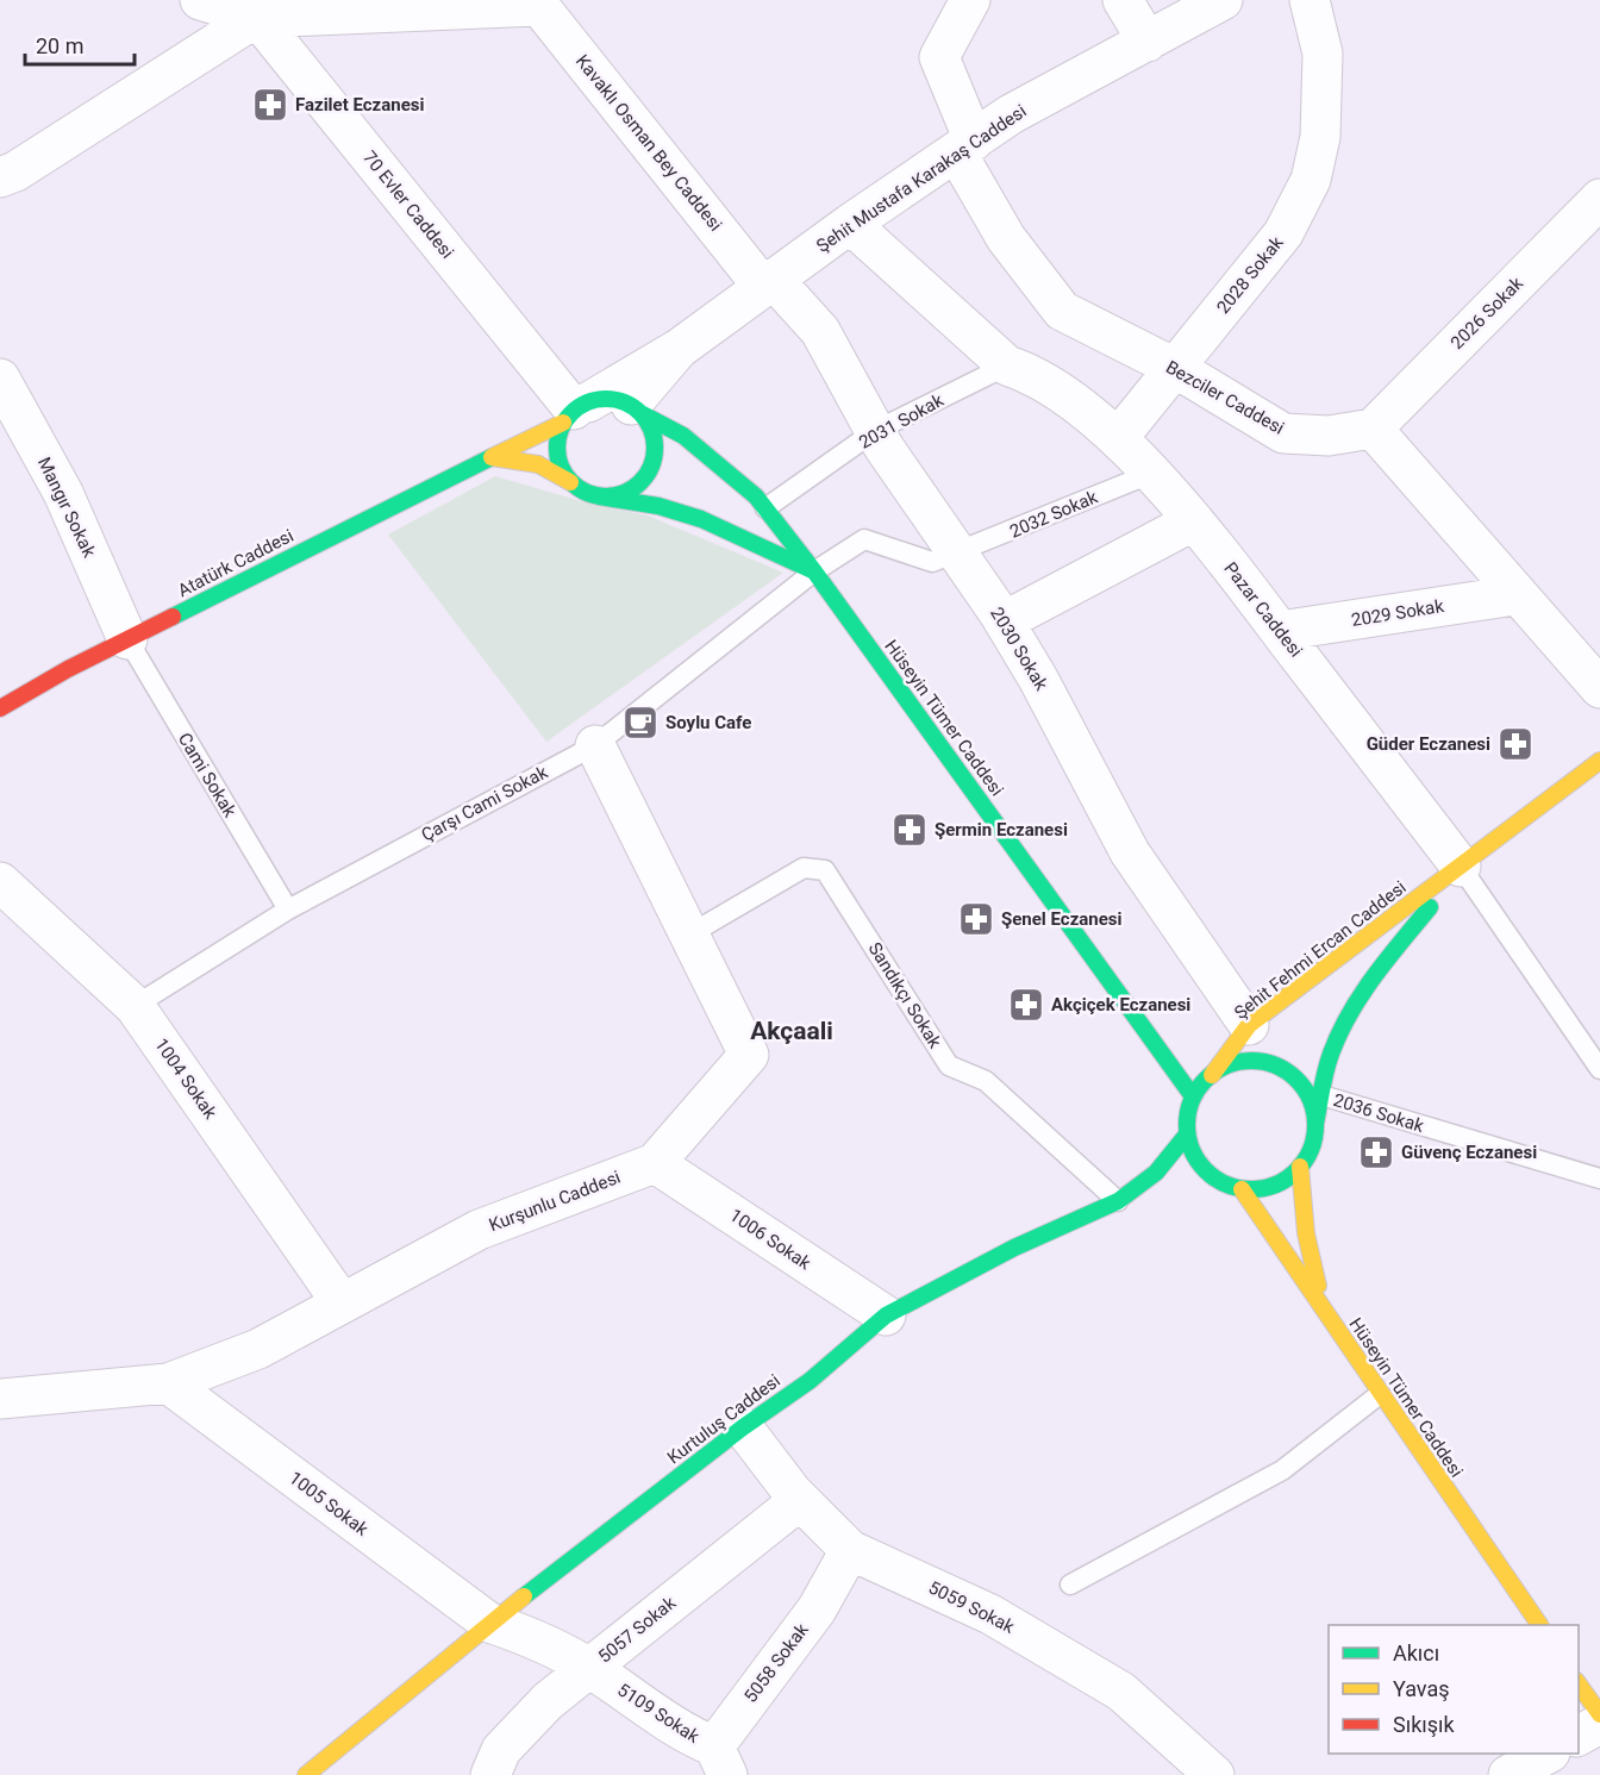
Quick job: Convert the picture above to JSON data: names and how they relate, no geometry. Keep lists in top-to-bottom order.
{
  "streets": {
    "main road": [
      "Atatürk Caddesi",
      "Hüseyin Tümer Caddesi",
      "Şehit Fehmi Ercan Caddesi",
      "Kurtuluş Caddesi"
    ],
    "street": [
      "Kavaklı Osman Bey Caddesi",
      "Şehit Mustafa Karakaş Caddesi",
      "70 Evler Caddesi",
      "2028 Sokak",
      "2026 Sokak",
      "Bezciler Caddesi",
      "Mangır Sokak",
      "Pazar Caddesi",
      "2029 Sokak",
      "2030 Sokak",
      "1004 Sokak",
      "Kurşunlu Caddesi",
      "1006 Sokak",
      "1005 Sokak",
      "5059 Sokak",
      "5057 Sokak",
      "5058 Sokak",
      "5109 Sokak"
    ],
    "lane": [
      "2031 Sokak",
      "2032 Sokak",
      "Cami Sokak",
      "Çarşı Cami Sokak",
      "Sandıkçı Sokak",
      "2036 Sokak"
    ]
  },
  "crossings": [
    ["Kavaklı Osman Bey Caddesi", "Şehit Mustafa Karakaş Caddesi"],
    ["Kavaklı Osman Bey Caddesi", "2030 Sokak"],
    ["Şehit Mustafa Karakaş Caddesi", "Bezciler Caddesi"],
    ["Şehit Mustafa Karakaş Caddesi", "Pazar Caddesi"],
    ["Şehit Mustafa Karakaş Caddesi", "2030 Sokak"],
    ["70 Evler Caddesi", "Atatürk Caddesi"],
    ["70 Evler Caddesi", "Hüseyin Tümer Caddesi"],
    ["2028 Sokak", "Bezciler Caddesi"],
    ["2028 Sokak", "Pazar Caddesi"],
    ["2026 Sokak", "Bezciler Caddesi"],
    ["2031 Sokak", "Pazar Caddesi"],
    ["2031 Sokak", "2030 Sokak"],
    ["2031 Sokak", "Hüseyin Tümer Caddesi"],
    ["Mangır Sokak", "Atatürk Caddesi"],
    ["Mangır Sokak", "Cami Sokak"],
    ["2032 Sokak", "Pazar Caddesi"],
    ["2032 Sokak", "2030 Sokak"],
    ["2032 Sokak", "Hüseyin Tümer Caddesi"],
    ["2032 Sokak", "Çarşı Cami Sokak"],
    ["Atatürk Caddesi", "Hüseyin Tümer Caddesi"],
    ["Atatürk Caddesi", "Cami Sokak"],
    ["Pazar Caddesi", "2029 Sokak"],
    ["Pazar Caddesi", "Şehit Fehmi Ercan Caddesi"],
    ["2030 Sokak", "Şehit Fehmi Ercan Caddesi"],
    ["Hüseyin Tümer Caddesi", "Çarşı Cami Sokak"],
    ["Hüseyin Tümer Caddesi", "Şehit Fehmi Ercan Caddesi"],
    ["Hüseyin Tümer Caddesi", "Kurtuluş Caddesi"],
    ["Cami Sokak", "Çarşı Cami Sokak"],
    ["Çarşı Cami Sokak", "1004 Sokak"],
    ["Çarşı Cami Sokak", "Kurşunlu Caddesi"],
    ["Şehit Fehmi Ercan Caddesi", "2036 Sokak"],
    ["Şehit Fehmi Ercan Caddesi", "Kurtuluş Caddesi"],
    ["Sandıkçı Sokak", "Kurşunlu Caddesi"],
    ["Sandıkçı Sokak", "Kurtuluş Caddesi"],
    ["1004 Sokak", "Kurşunlu Caddesi"],
    ["Kurşunlu Caddesi", "1006 Sokak"],
    ["Kurşunlu Caddesi", "1005 Sokak"],
    ["1006 Sokak", "Kurtuluş Caddesi"],
    ["Kurtuluş Caddesi", "1005 Sokak"],
    ["Kurtuluş Caddesi", "5059 Sokak"],
    ["Kurtuluş Caddesi", "5109 Sokak"],
    ["1005 Sokak", "5109 Sokak"],
    ["5059 Sokak", "5057 Sokak"],
    ["5059 Sokak", "5058 Sokak"],
    ["5057 Sokak", "5109 Sokak"],
    ["5058 Sokak", "5109 Sokak"]
  ],
  "districts": ["Akçaali"],
  "places": {
    "pharmacy": [
      "Fazilet Eczanesi",
      "Güder Eczanesi",
      "Şermin Eczanesi",
      "Şenel Eczanesi",
      "Akçiçek Eczanesi",
      "Güvenç Eczanesi"
    ],
    "cafe": ["Soylu Cafe"]
  },
  "legend": ["Akıcı", "Yavaş", "Sıkışık"],
  "scale_bar": "20 m"
}
